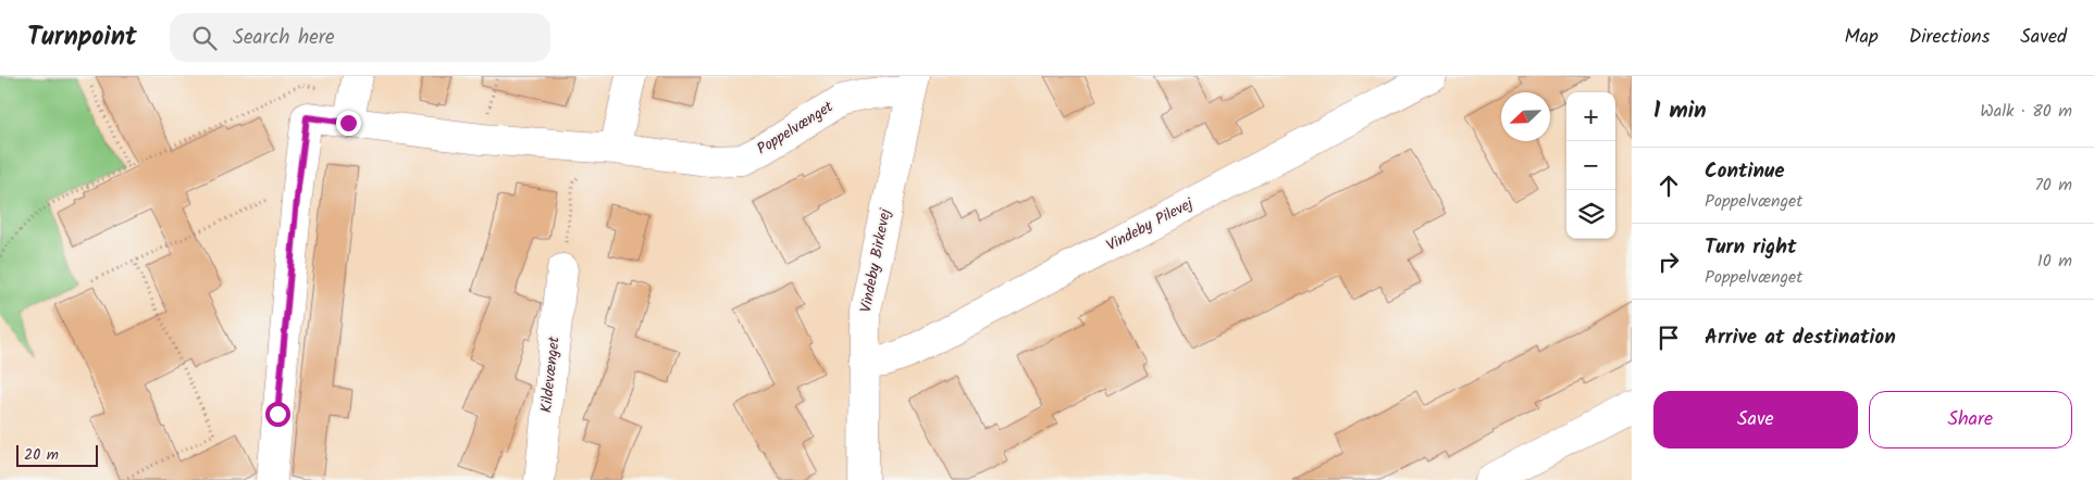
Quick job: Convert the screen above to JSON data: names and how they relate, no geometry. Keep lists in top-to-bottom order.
{
  "streets": {
    "street": [
      "Poppelvænget",
      "Vindeby Pilevej",
      "Vindeby Birkevej",
      "Kildevænget"
    ]
  },
  "crossings": [
    ["Poppelvænget", "Vindeby Birkevej"],
    ["Vindeby Pilevej", "Vindeby Birkevej"]
  ],
  "scale_bar": "20 m",
  "north": "bottom left",
  "page": {
    "header": "Turnpoint",
    "search": "Search here",
    "nav": ["Map", "Directions", "Saved"],
    "heading": ["1 min", "Walk · 80 m"],
    "map_buttons": ["+", "−"],
    "list": [
      ["Continue", "Poppelvænget", "70 m"],
      ["Turn right", "Poppelvænget", "10 m"],
      "Arrive at destination"
    ],
    "buttons": ["Save", "Share"],
    "scale": "20 m"
  }
}
